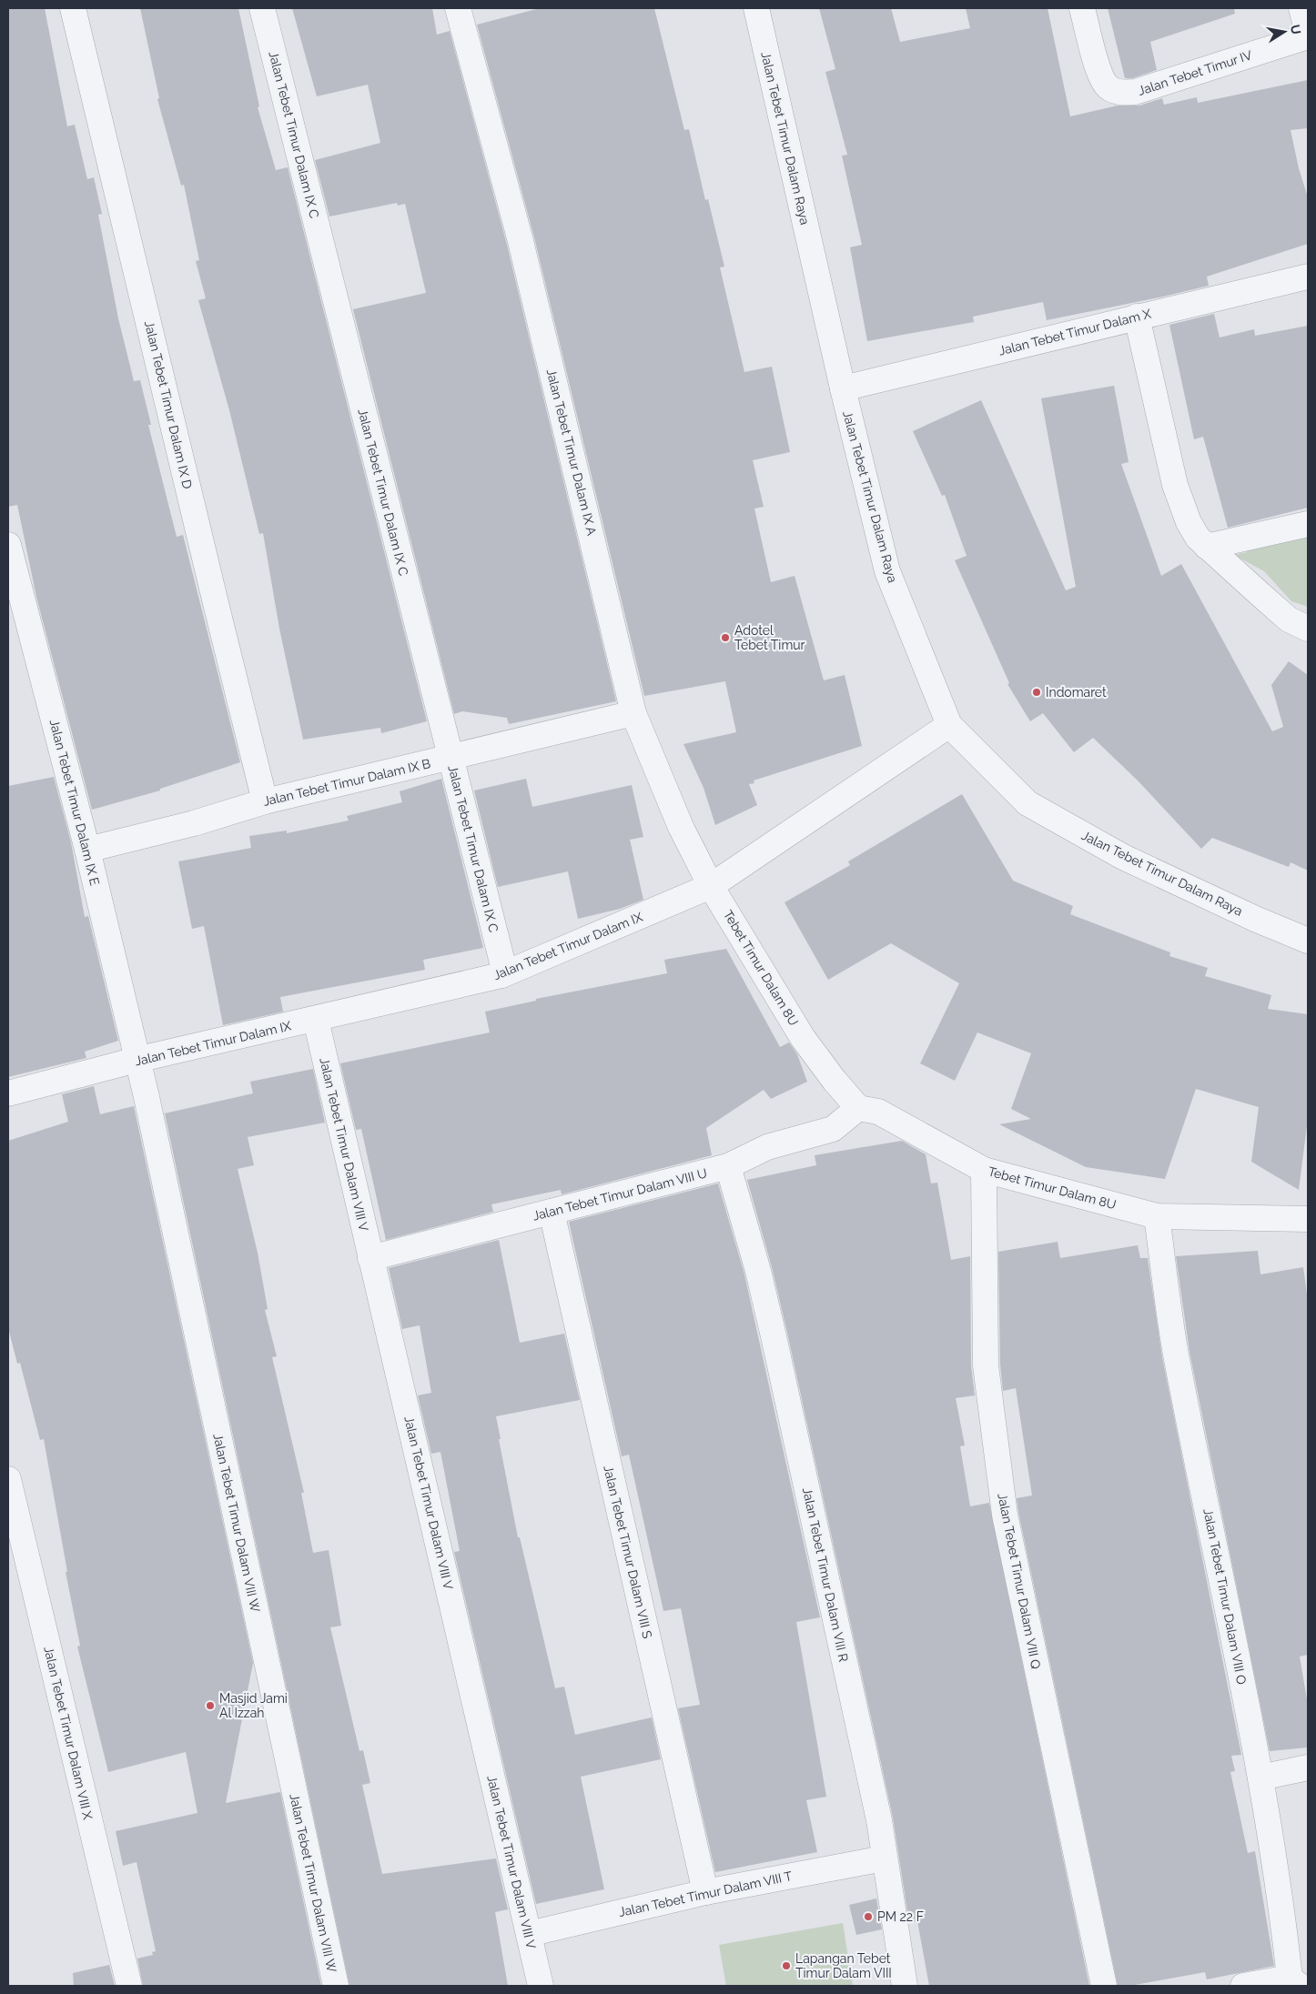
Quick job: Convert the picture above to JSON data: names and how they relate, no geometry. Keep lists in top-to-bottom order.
{
  "streets": {
    "street": [
      "Jalan Tebet Timur IV",
      "Jalan Tebet Timur Dalam IX C",
      "Jalan Tebet Timur Dalam Raya",
      "Jalan Tebet Timur Dalam X",
      "Jalan Tebet Timur Dalam IX D",
      "Jalan Tebet Timur Dalam IX A",
      "Jalan Tebet Timur Dalam IX B",
      "Jalan Tebet Timur Dalam IX E",
      "Jalan Tebet Timur Dalam IX",
      "Tebet Timur Dalam 8U",
      "Jalan Tebet Timur Dalam VIII V",
      "Jalan Tebet Timur Dalam VIII U",
      "Jalan Tebet Timur Dalam VIII W",
      "Jalan Tebet Timur Dalam VIII S",
      "Jalan Tebet Timur Dalam VIII R",
      "Jalan Tebet Timur Dalam VIII Q",
      "Jalan Tebet Timur Dalam VIII O",
      "Jalan Tebet Timur Dalam VIII X",
      "Jalan Tebet Timur Dalam VIII T"
    ]
  },
  "crossings": [
    ["Jalan Tebet Timur Dalam IX C", "Jalan Tebet Timur Dalam IX B"],
    ["Jalan Tebet Timur Dalam IX C", "Jalan Tebet Timur Dalam IX"],
    ["Jalan Tebet Timur Dalam Raya", "Jalan Tebet Timur Dalam X"],
    ["Jalan Tebet Timur Dalam Raya", "Jalan Tebet Timur Dalam IX"],
    ["Jalan Tebet Timur Dalam IX D", "Jalan Tebet Timur Dalam IX B"],
    ["Jalan Tebet Timur Dalam IX A", "Jalan Tebet Timur Dalam IX B"],
    ["Jalan Tebet Timur Dalam IX A", "Jalan Tebet Timur Dalam IX"],
    ["Jalan Tebet Timur Dalam IX A", "Tebet Timur Dalam 8U"],
    ["Jalan Tebet Timur Dalam IX B", "Jalan Tebet Timur Dalam IX E"],
    ["Jalan Tebet Timur Dalam IX E", "Jalan Tebet Timur Dalam IX"],
    ["Jalan Tebet Timur Dalam IX E", "Jalan Tebet Timur Dalam VIII W"],
    ["Jalan Tebet Timur Dalam IX", "Tebet Timur Dalam 8U"],
    ["Jalan Tebet Timur Dalam IX", "Jalan Tebet Timur Dalam VIII V"],
    ["Jalan Tebet Timur Dalam IX", "Jalan Tebet Timur Dalam VIII W"],
    ["Tebet Timur Dalam 8U", "Jalan Tebet Timur Dalam VIII U"],
    ["Tebet Timur Dalam 8U", "Jalan Tebet Timur Dalam VIII Q"],
    ["Tebet Timur Dalam 8U", "Jalan Tebet Timur Dalam VIII O"],
    ["Jalan Tebet Timur Dalam VIII V", "Jalan Tebet Timur Dalam VIII U"],
    ["Jalan Tebet Timur Dalam VIII V", "Jalan Tebet Timur Dalam VIII T"],
    ["Jalan Tebet Timur Dalam VIII U", "Jalan Tebet Timur Dalam VIII S"],
    ["Jalan Tebet Timur Dalam VIII U", "Jalan Tebet Timur Dalam VIII R"],
    ["Jalan Tebet Timur Dalam VIII S", "Jalan Tebet Timur Dalam VIII T"],
    ["Jalan Tebet Timur Dalam VIII R", "Jalan Tebet Timur Dalam VIII T"]
  ],
  "places": [
    "Adotel Tebet Timur",
    "Indomaret",
    "Masjid Jami Al Izzah",
    "PM 22 F",
    "Lapangan Tebet Timur Dalam VIII"
  ],
  "north": "right"
}
